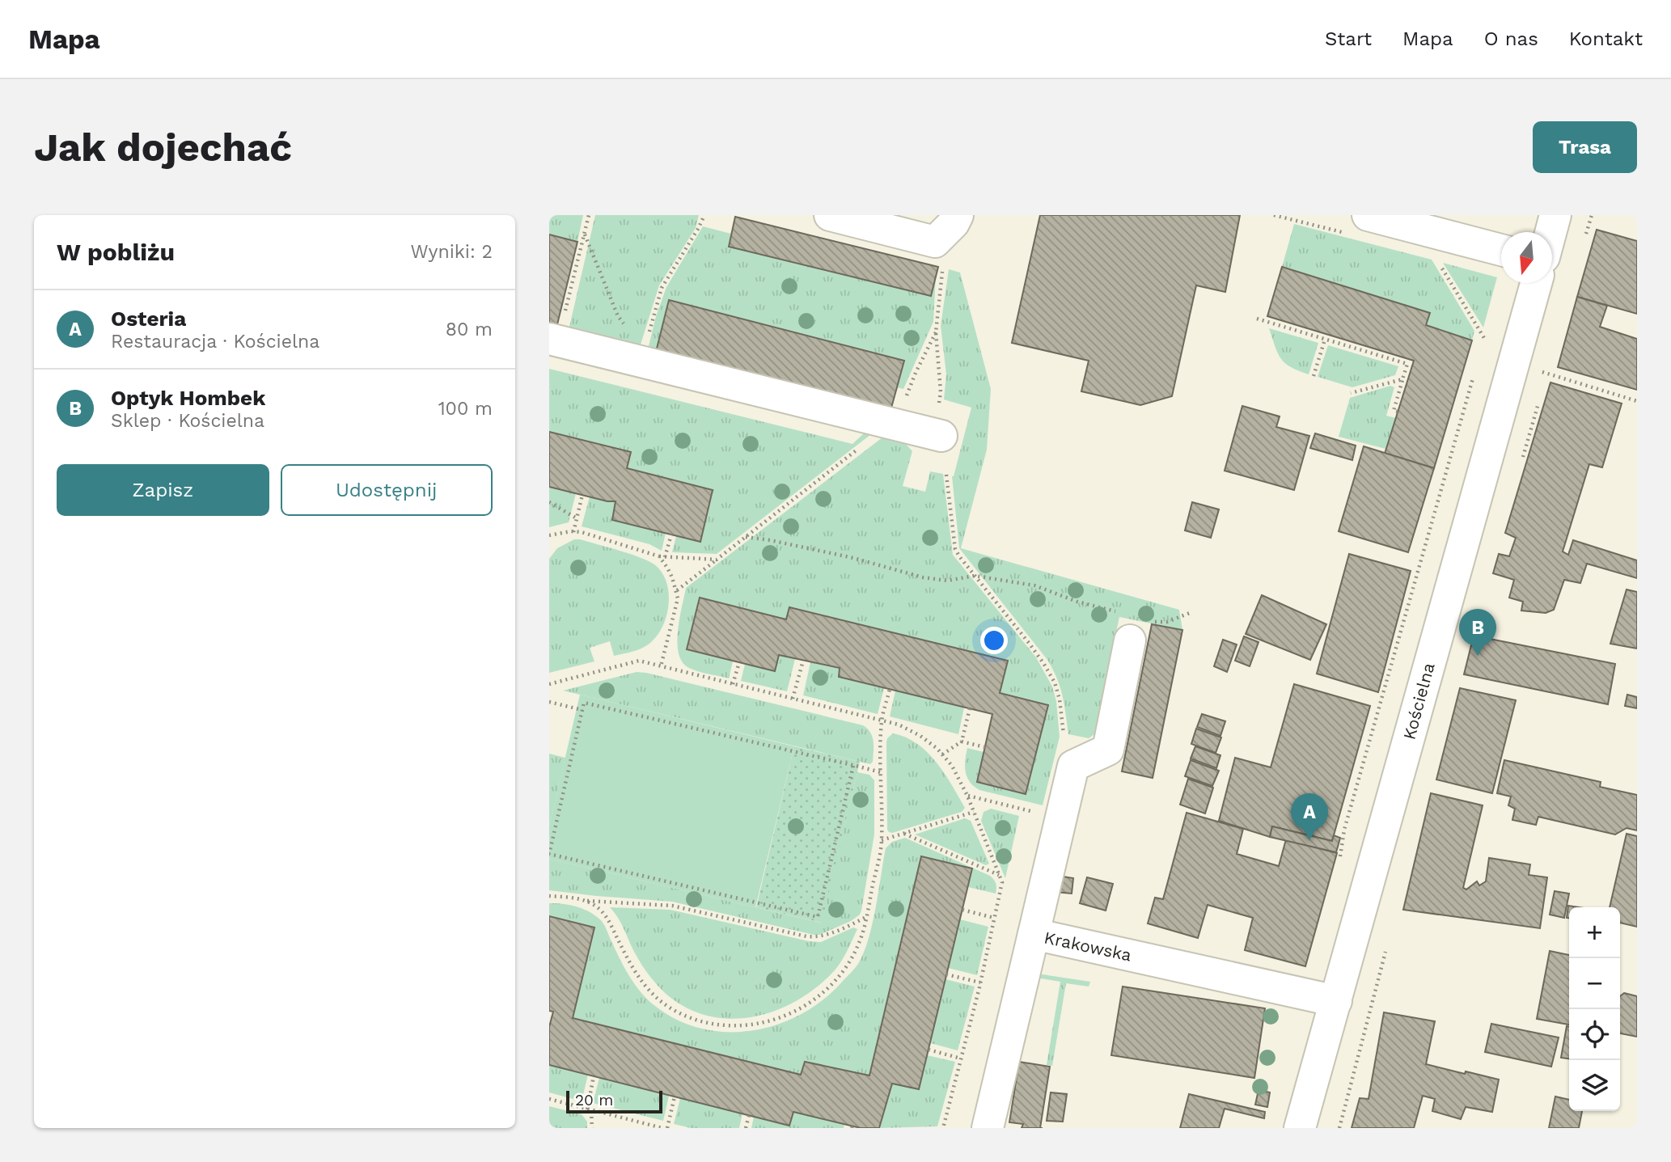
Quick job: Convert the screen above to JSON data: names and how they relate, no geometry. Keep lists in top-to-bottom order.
{
  "streets": {
    "street": ["Kościelna", "Krakowska"]
  },
  "crossings": [
    ["Kościelna", "Krakowska"]
  ],
  "scale_bar": "20 m",
  "north": "bottom",
  "page": {
    "header": "Mapa",
    "nav": [
      "Start",
      "Mapa",
      "O nas",
      "Kontakt"
    ],
    "buttons": [
      "Trasa",
      ["Zapisz", "Udostępnij"]
    ],
    "title": "Jak dojechać",
    "heading": ["W pobliżu", "Wyniki: 2"],
    "list": [
      {
        "mark": "A",
        "name": "Osteria",
        "note": "Restauracja · Kościelna",
        "value": "80 m"
      },
      {
        "mark": "B",
        "name": "Optyk Hombek",
        "note": "Sklep · Kościelna",
        "value": "100 m"
      }
    ],
    "pins": ["B", "A"],
    "map_buttons": ["+", "−"],
    "scale": "20 m"
  }
}
